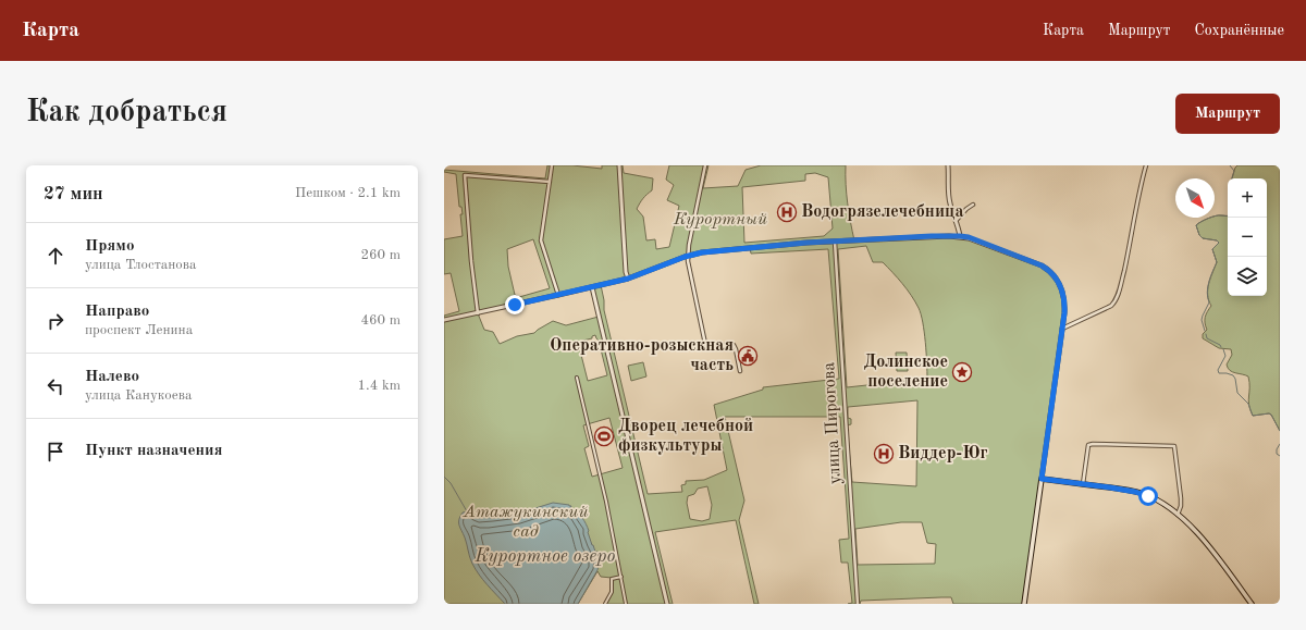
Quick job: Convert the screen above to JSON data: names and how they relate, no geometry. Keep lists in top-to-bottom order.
{
  "streets": {
    "street": ["улица Пирогова"]
  },
  "water": ["Курортное озеро"],
  "parks": ["Курортный", "Атажукинский сад"],
  "places": {
    "hospital": ["Водогрязелечебница", "Виддер-Юг"],
    "public building": ["Оперативно-розыскная часть"],
    "place": ["Долинское поселение"],
    "sports": ["Дворец лечебной физкультуры"]
  },
  "north": "bottom right",
  "page": {
    "header": "Карта",
    "nav": ["Карта", "Маршрут", "Сохранённые"],
    "buttons": "Маршрут",
    "title": "Как добраться",
    "heading": ["27 мин", "Пешком · 2.1 km"],
    "map_buttons": ["+", "−"],
    "list": [
      ["Прямо", "улица Тлостанова", "260 m"],
      ["Направо", "проспект Ленина", "460 m"],
      ["Налево", "улица Канукоева", "1.4 km"],
      "Пункт назначения"
    ]
  }
}
